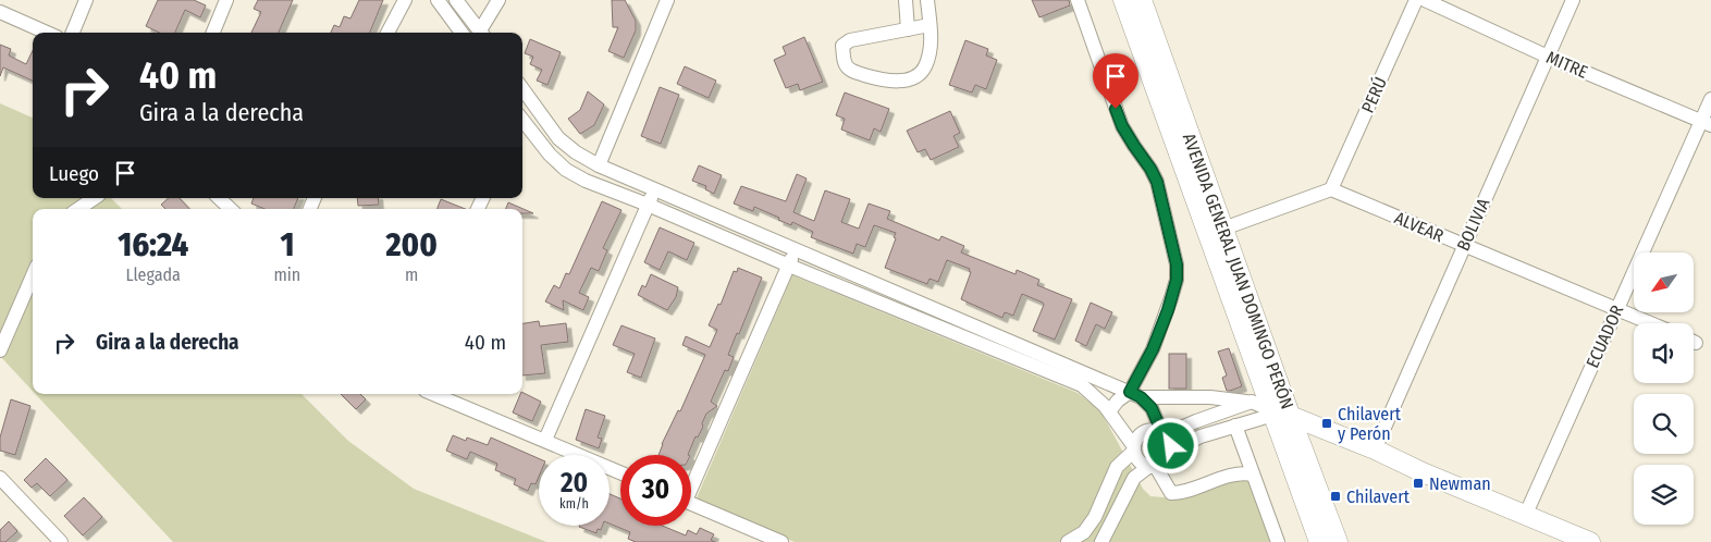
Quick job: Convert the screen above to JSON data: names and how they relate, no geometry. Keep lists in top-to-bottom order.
{
  "streets": {
    "main road": ["AVENIDA GENERAL JUAN DOMINGO PERÓN"],
    "street": [
      "MITRE",
      "PERÚ",
      "BOLIVIA",
      "ALVEAR",
      "ECUADOR"
    ]
  },
  "crossings": [
    ["MITRE", "BOLIVIA"],
    ["MITRE", "ECUADOR"],
    ["PERÚ", "ALVEAR"],
    ["BOLIVIA", "ALVEAR"],
    ["ALVEAR", "ECUADOR"]
  ],
  "places": {
    "transit": ["Chilavert y Perón", "Newman", "Chilavert"]
  },
  "north": "bottom left",
  "page": {
    "turn": ["40 m", "Gira a la derecha"],
    "then": "Luego",
    "eta": [
      "16:24",
      "Llegada",
      "1",
      "min",
      "200",
      "m"
    ],
    "list": [
      {
        "name": "Gira a la derecha",
        "value": "40 m"
      }
    ],
    "speed": "20 km/h",
    "limit": "30"
  }
}
